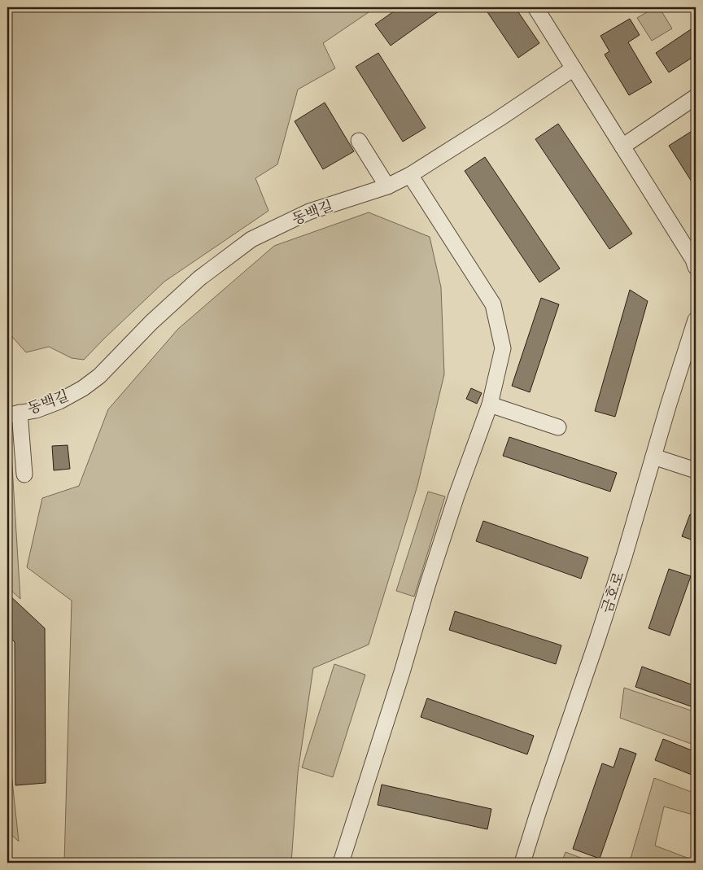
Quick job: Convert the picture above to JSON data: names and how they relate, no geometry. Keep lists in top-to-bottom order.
{
  "streets": {
    "street": ["동백길", "금호로"]
  }
}
